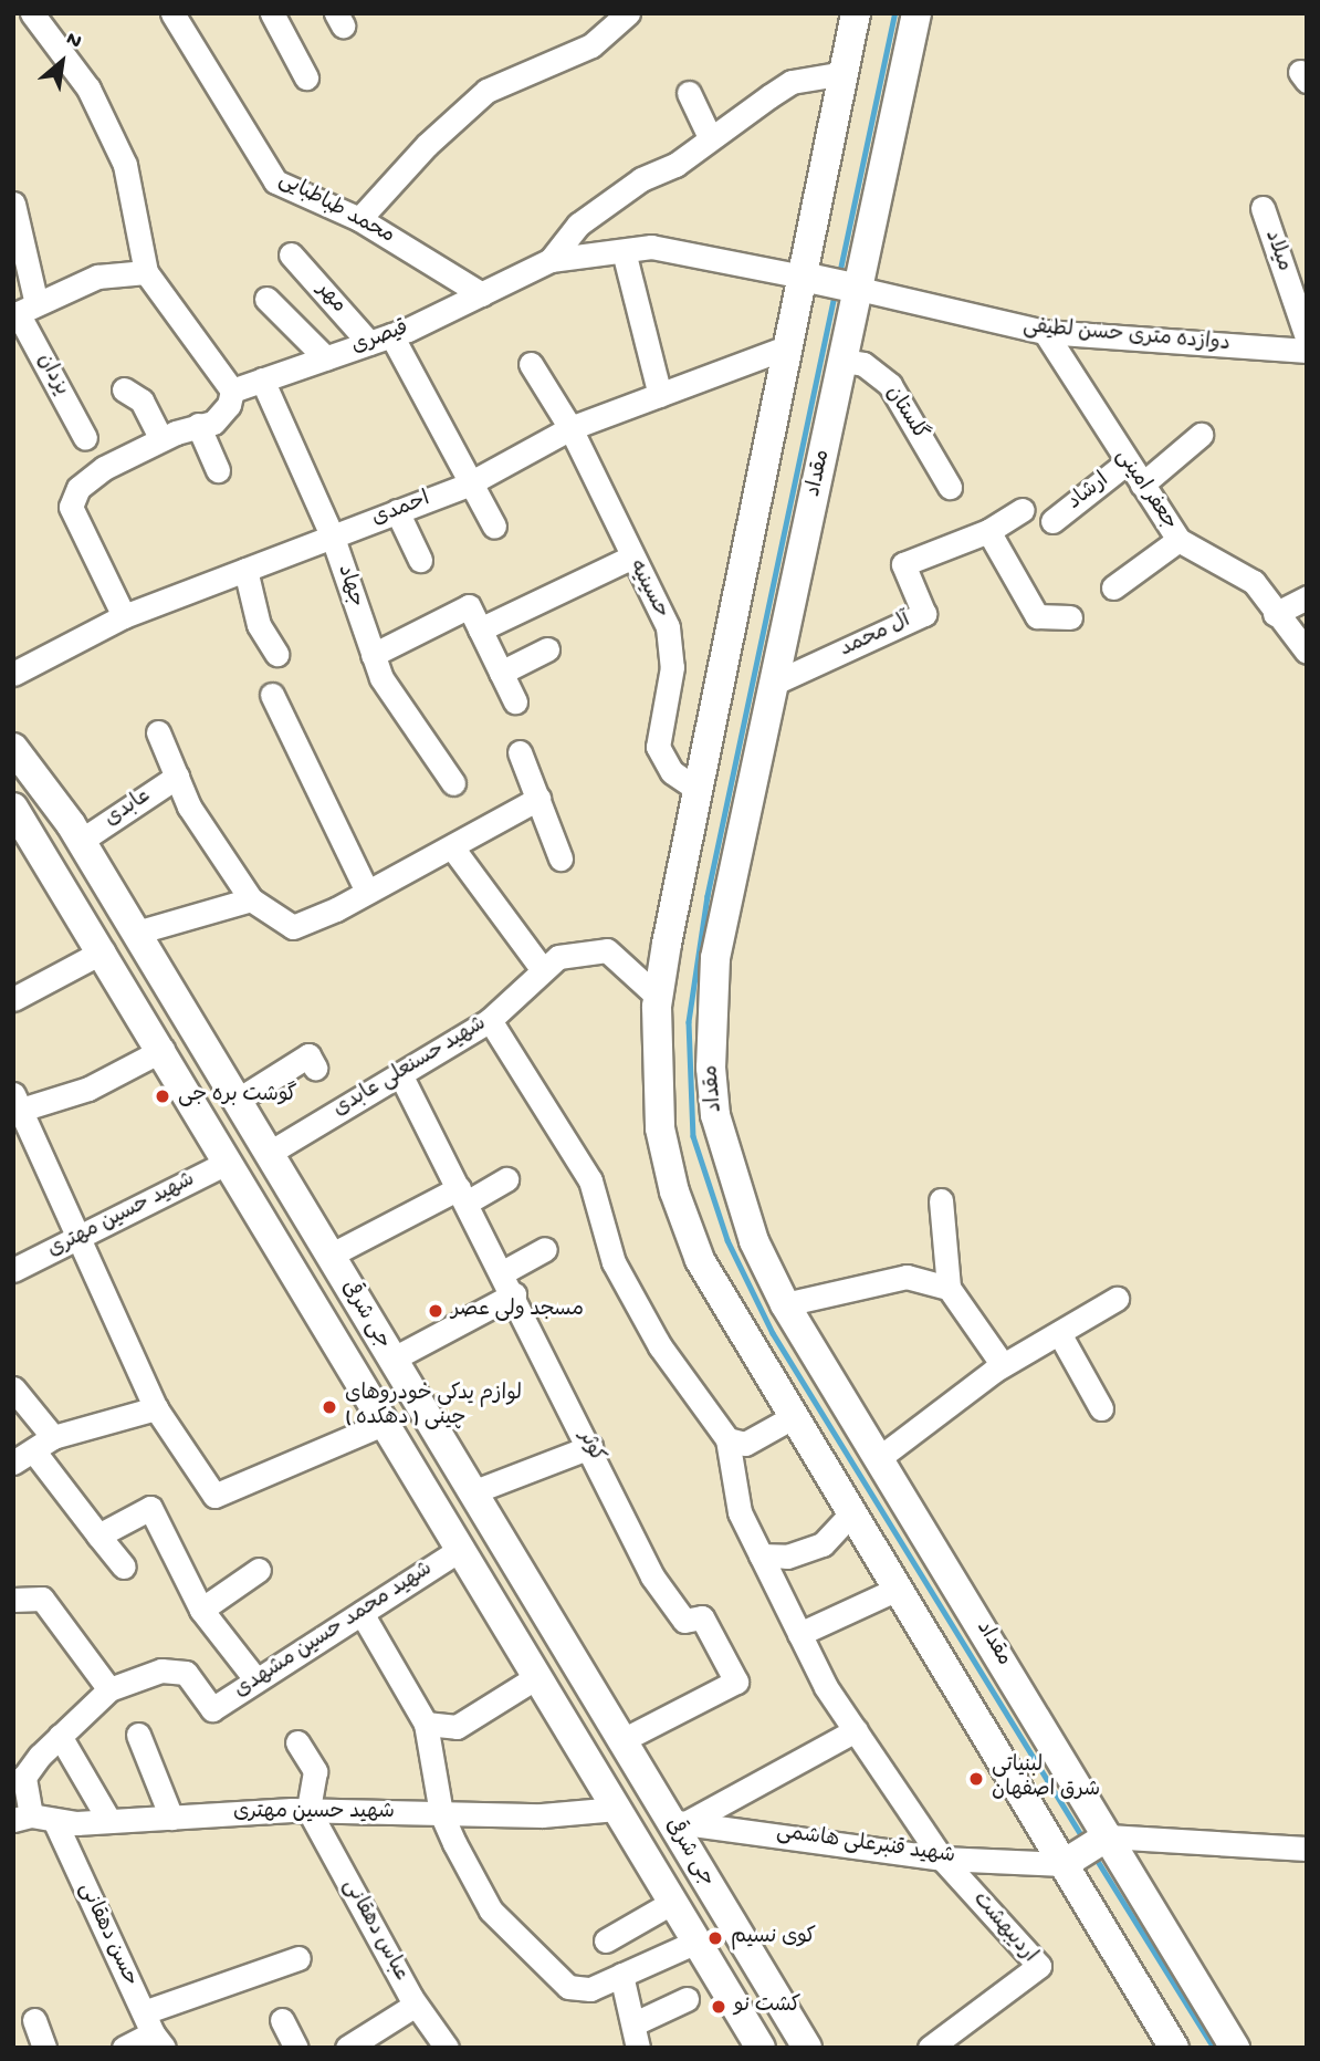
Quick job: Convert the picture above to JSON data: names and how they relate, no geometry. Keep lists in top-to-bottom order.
{
  "streets": {
    "main road": ["مقداد", "جی شرقی"],
    "street": [
      "محمد طباطبایی",
      "میلاد",
      "مهر",
      "دوازده متری حسن لطیفی",
      "قیصری",
      "یزدان",
      "گلستان",
      "جعفر امینی",
      "ارشاد",
      "احمدی",
      "جهاد",
      "حسینیه",
      "آل محمد",
      "عابدی",
      "شهید حسنعلی عابدی",
      "شهید حسین مهتری",
      "کوثر",
      "شهید محمد حسین مشهدی",
      "شهید قنبرعلی هاشمی",
      "اردیبهشت",
      "عباس دهقانی",
      "حسن دهقانی"
    ]
  },
  "crossings": [
    ["محمد طباطبایی", "قیصری"],
    ["مهر", "قیصری"],
    ["مهر", "احمدی"],
    ["دوازده متری حسن لطیفی", "مقداد"],
    ["دوازده متری حسن لطیفی", "جعفر امینی"],
    ["قیصری", "جهاد"],
    ["گلستان", "مقداد"],
    ["مقداد", "آل محمد"],
    ["جعفر امینی", "ارشاد"],
    ["احمدی", "جهاد"],
    ["احمدی", "حسینیه"],
    ["عابدی", "جی شرقی"],
    ["شهید حسنعلی عابدی", "جی شرقی"],
    ["شهید حسنعلی عابدی", "کوثر"],
    ["شهید حسین مهتری", "جی شرقی"],
    ["شهید حسین مهتری", "شهید محمد حسین مشهدی"],
    ["شهید حسین مهتری", "عباس دهقانی"],
    ["شهید حسین مهتری", "حسن دهقانی"],
    ["جی شرقی", "کوثر"],
    ["جی شرقی", "شهید محمد حسین مشهدی"],
    ["جی شرقی", "شهید قنبرعلی هاشمی"],
    ["شهید محمد حسین مشهدی", "حسن دهقانی"],
    ["شهید قنبرعلی هاشمی", "اردیبهشت"]
  ],
  "places": [
    "گوشت بره جی",
    "مسجد ولی عصر",
    "لوازم یدکی خودروهای چینی ( دهکده )",
    "لبنیاتی شرق اصفهان",
    "کوی نسیم",
    "کشت نو"
  ],
  "north": "top right"
}
